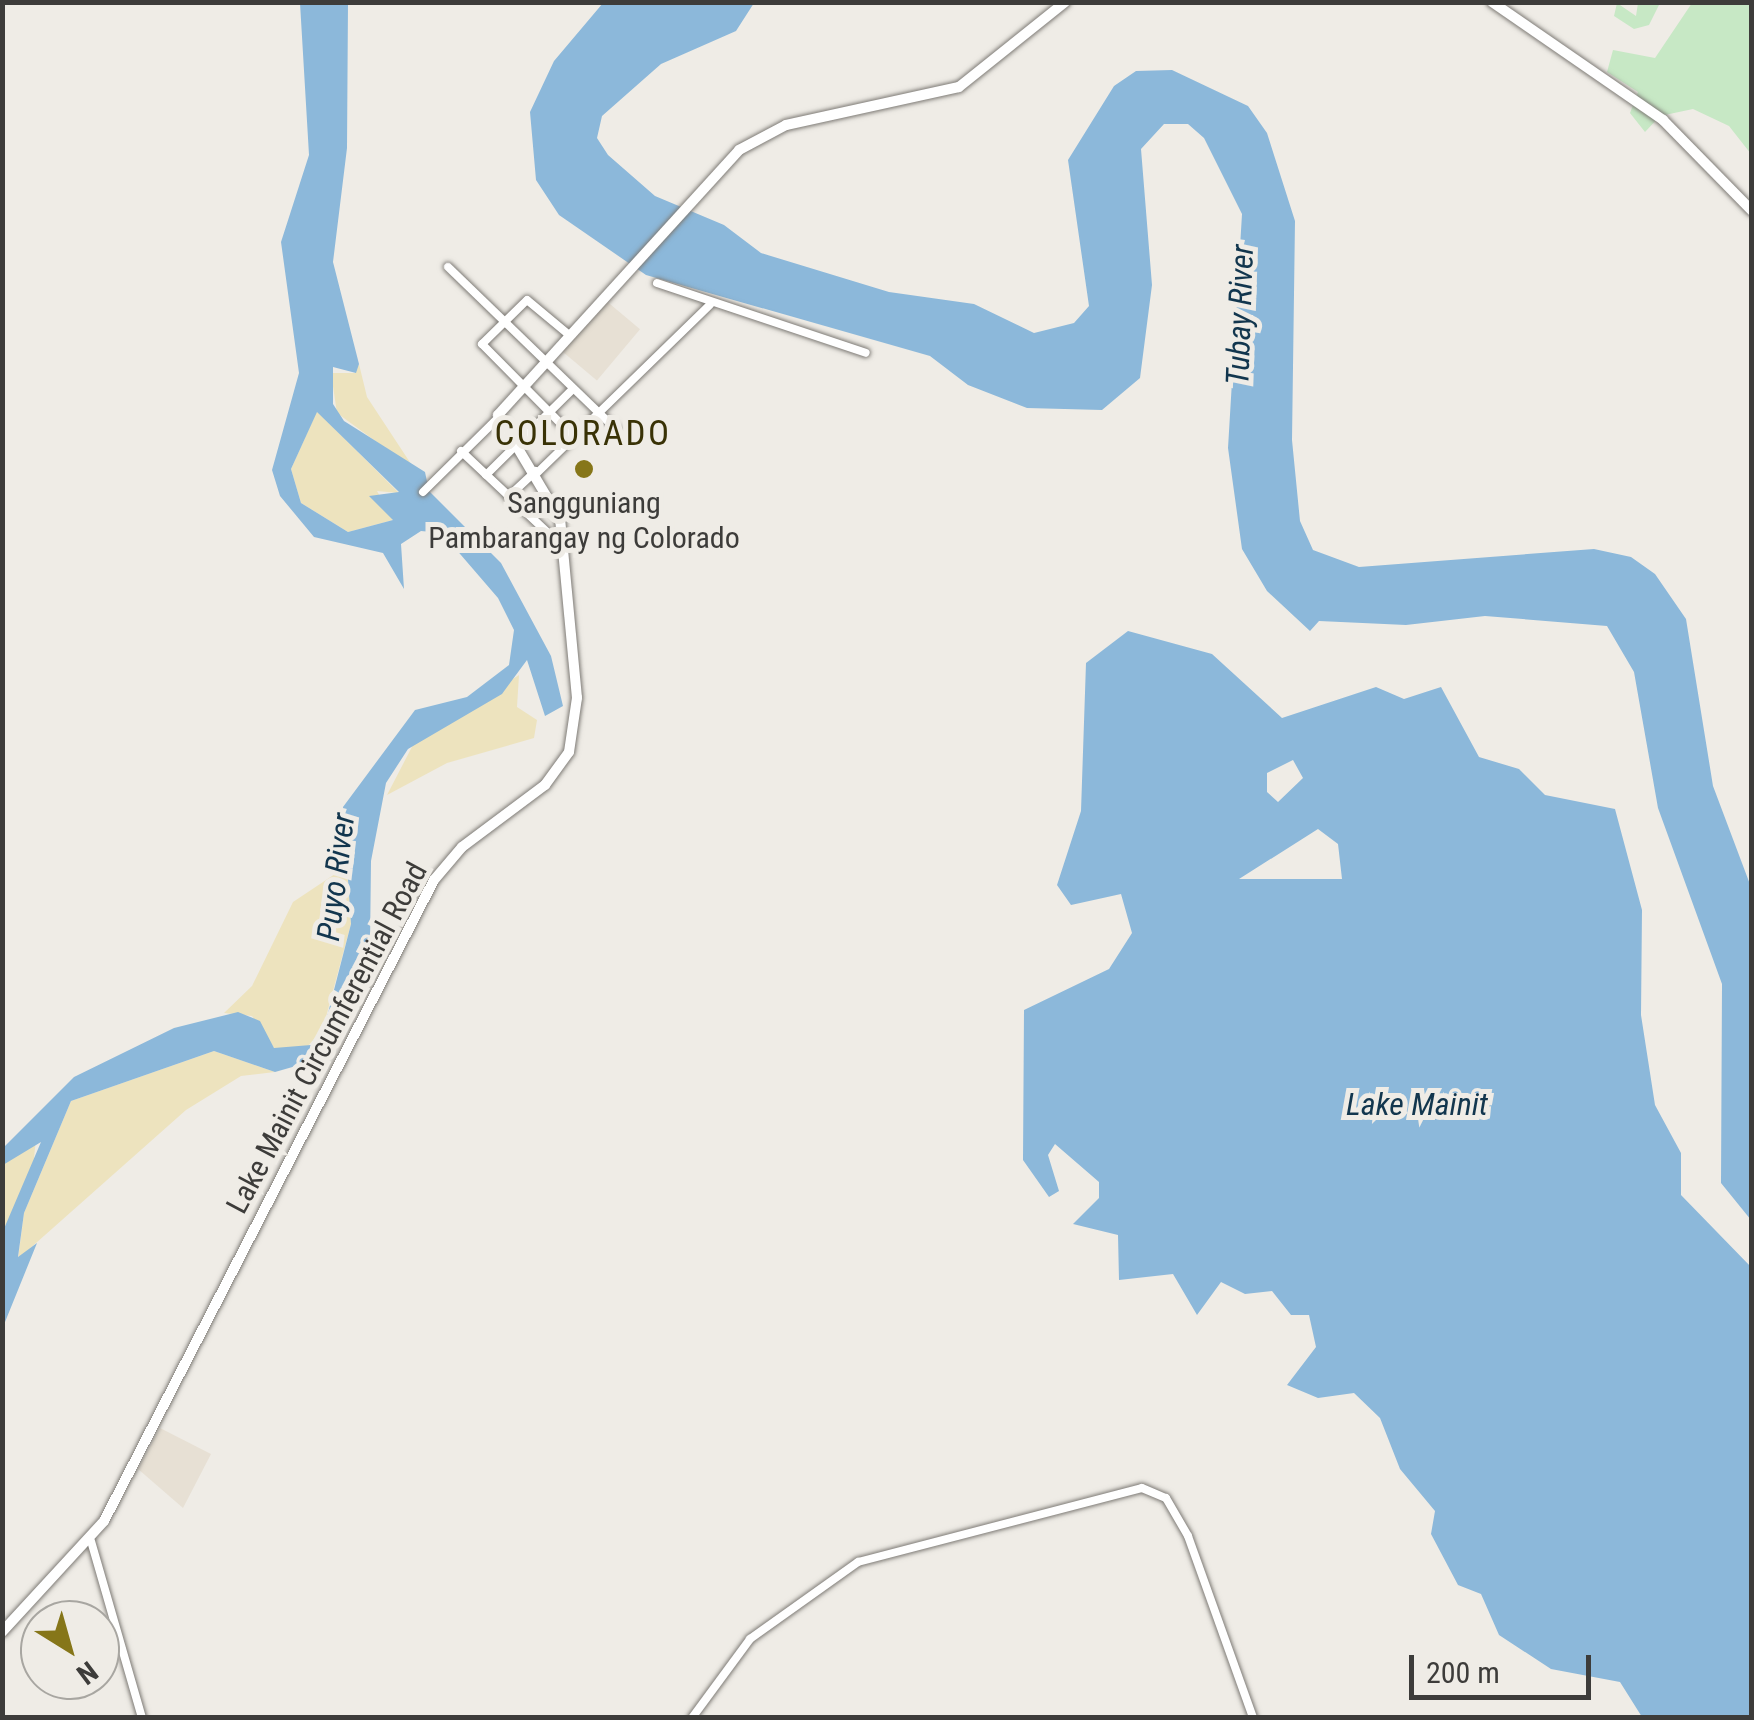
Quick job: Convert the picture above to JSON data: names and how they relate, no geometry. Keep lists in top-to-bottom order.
{
  "streets": {
    "main road": ["Lake Mainit Circumferential Road"]
  },
  "districts": ["COLORADO"],
  "water": ["Tubay River", "Puyo River", "Lake Mainit"],
  "places": ["Sangguniang Pambarangay ng Colorado"],
  "scale_bar": "200 m",
  "north": "bottom right"
}
